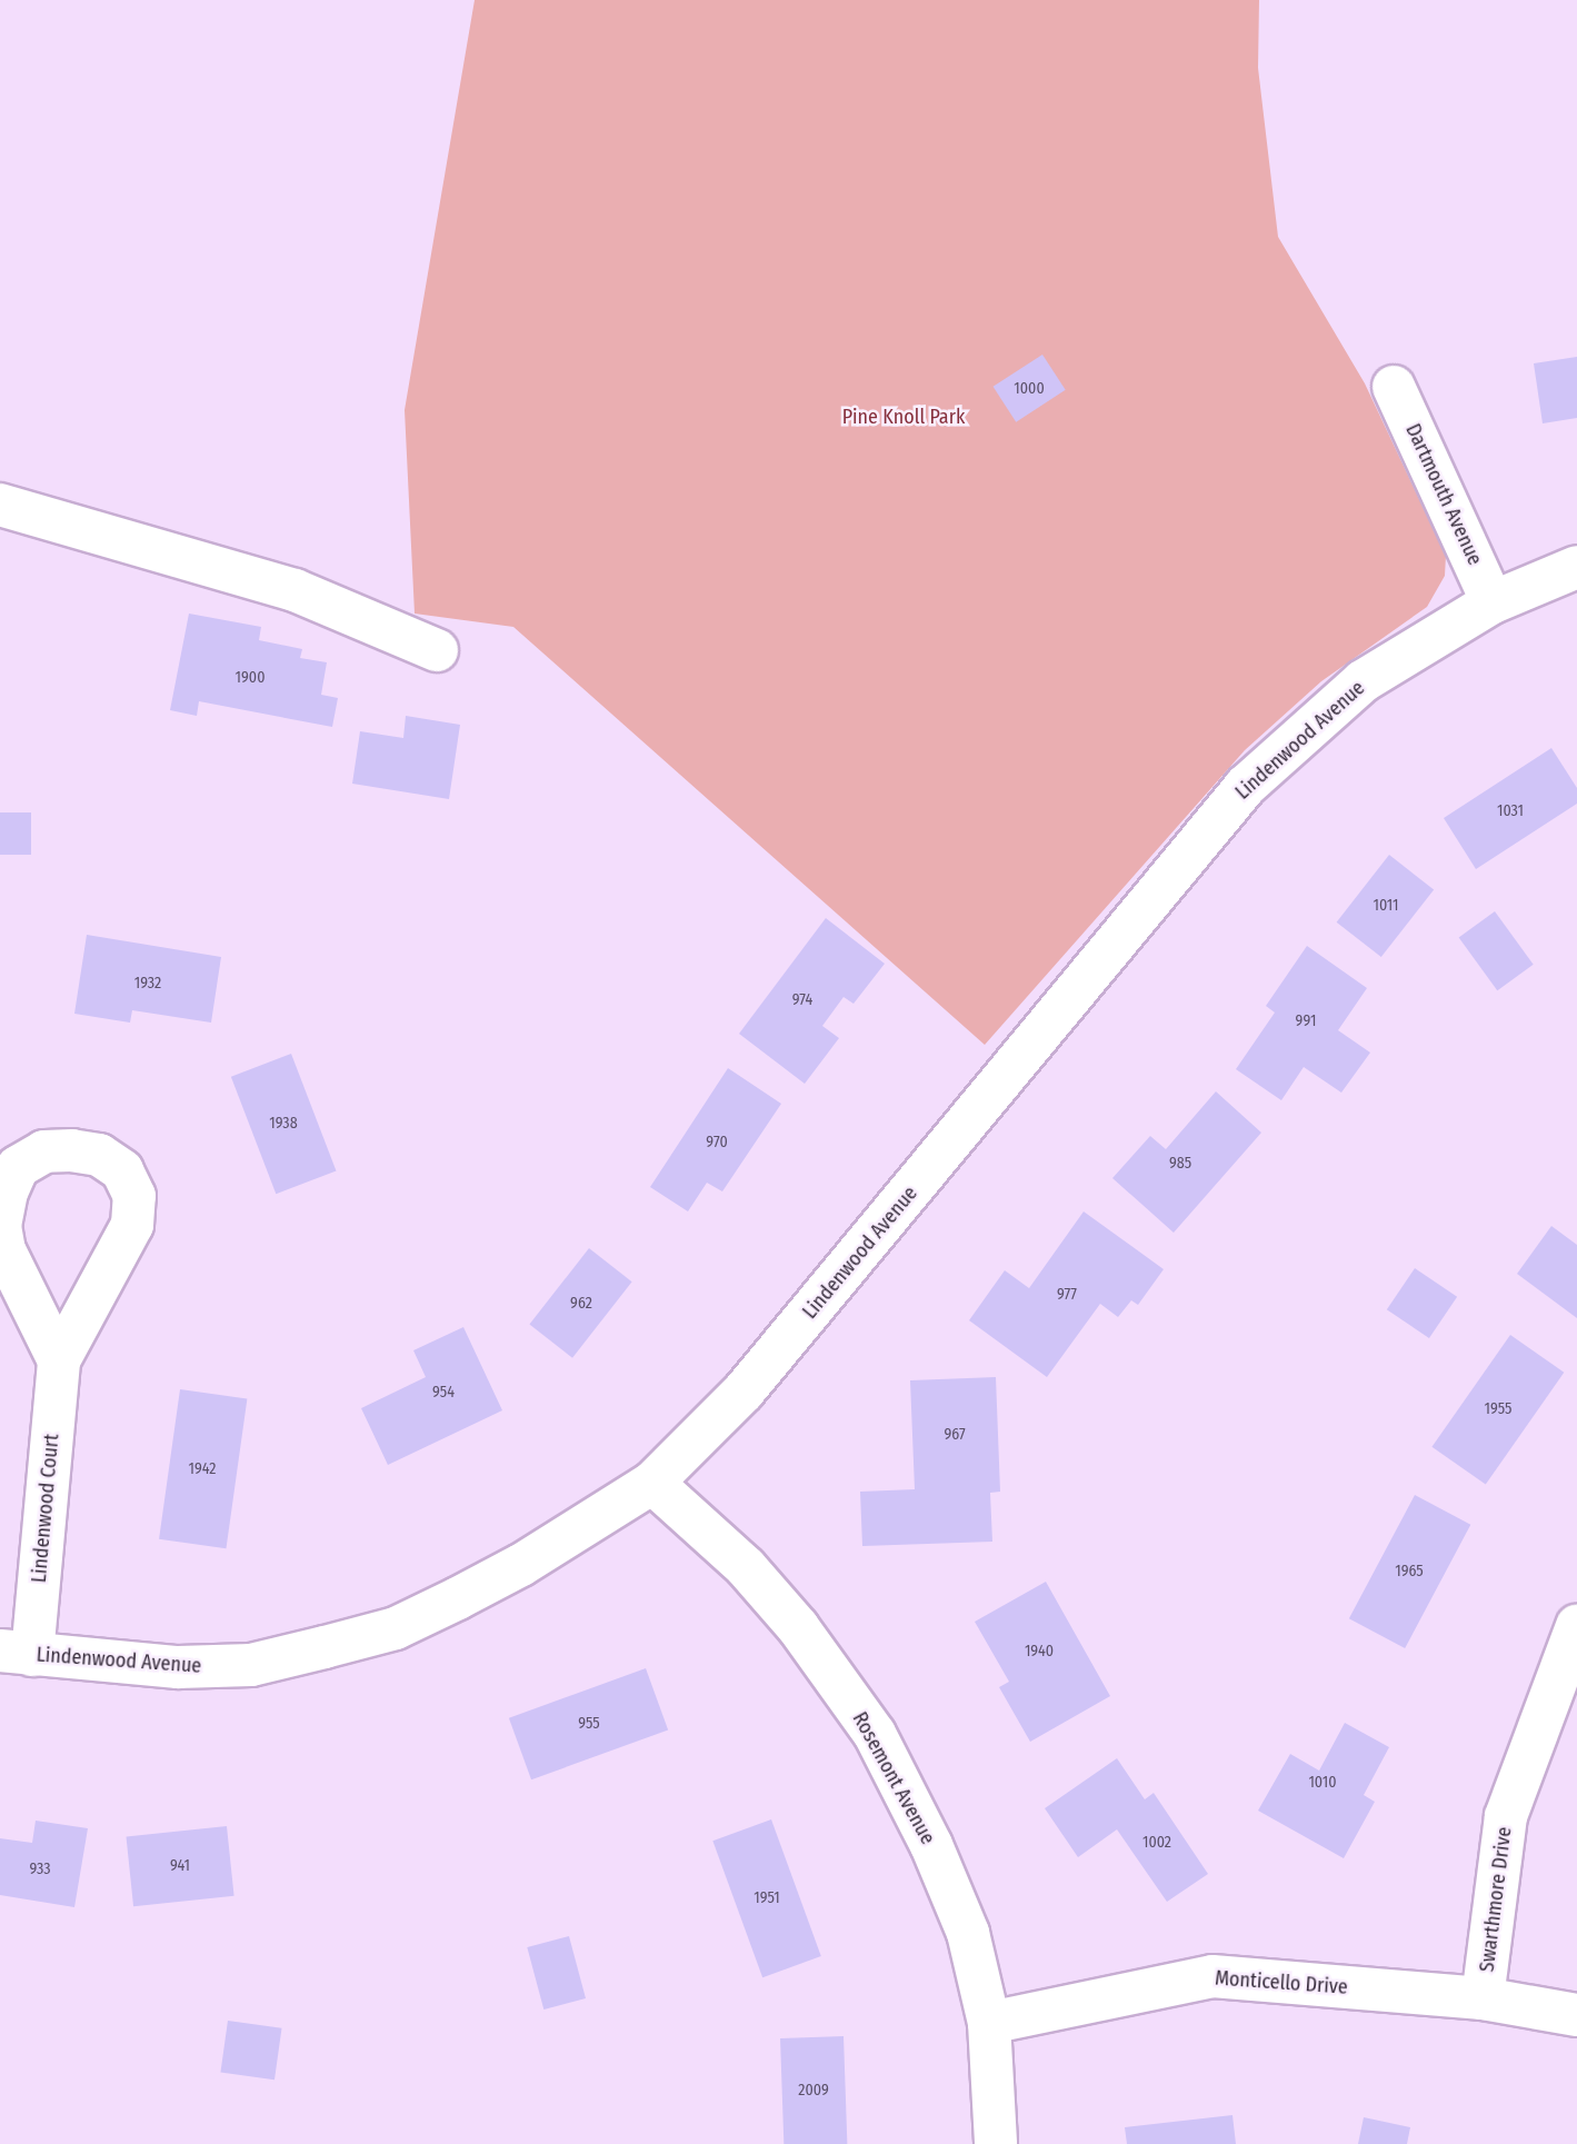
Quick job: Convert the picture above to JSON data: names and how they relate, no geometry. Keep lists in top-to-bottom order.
{
  "streets": {
    "street": [
      "Dartmouth Avenue",
      "Lindenwood Avenue",
      "Lindenwood Court",
      "Rosemont Avenue",
      "Swarthmore Drive",
      "Monticello Drive"
    ]
  },
  "crossings": [
    ["Dartmouth Avenue", "Lindenwood Avenue"],
    ["Lindenwood Avenue", "Lindenwood Court"],
    ["Lindenwood Avenue", "Rosemont Avenue"],
    ["Rosemont Avenue", "Monticello Drive"],
    ["Swarthmore Drive", "Monticello Drive"]
  ],
  "parks": ["Pine Knoll Park"],
  "house_numbers": [
    "1000",
    "1900",
    "1031",
    "1011",
    "1932",
    "974",
    "991",
    "1938",
    "970",
    "985",
    "977",
    "962",
    "954",
    "1955",
    "967",
    "1942",
    "1965",
    "1940",
    "955",
    "1010",
    "1002",
    "941",
    "933",
    "1951",
    "2009"
  ]
}
